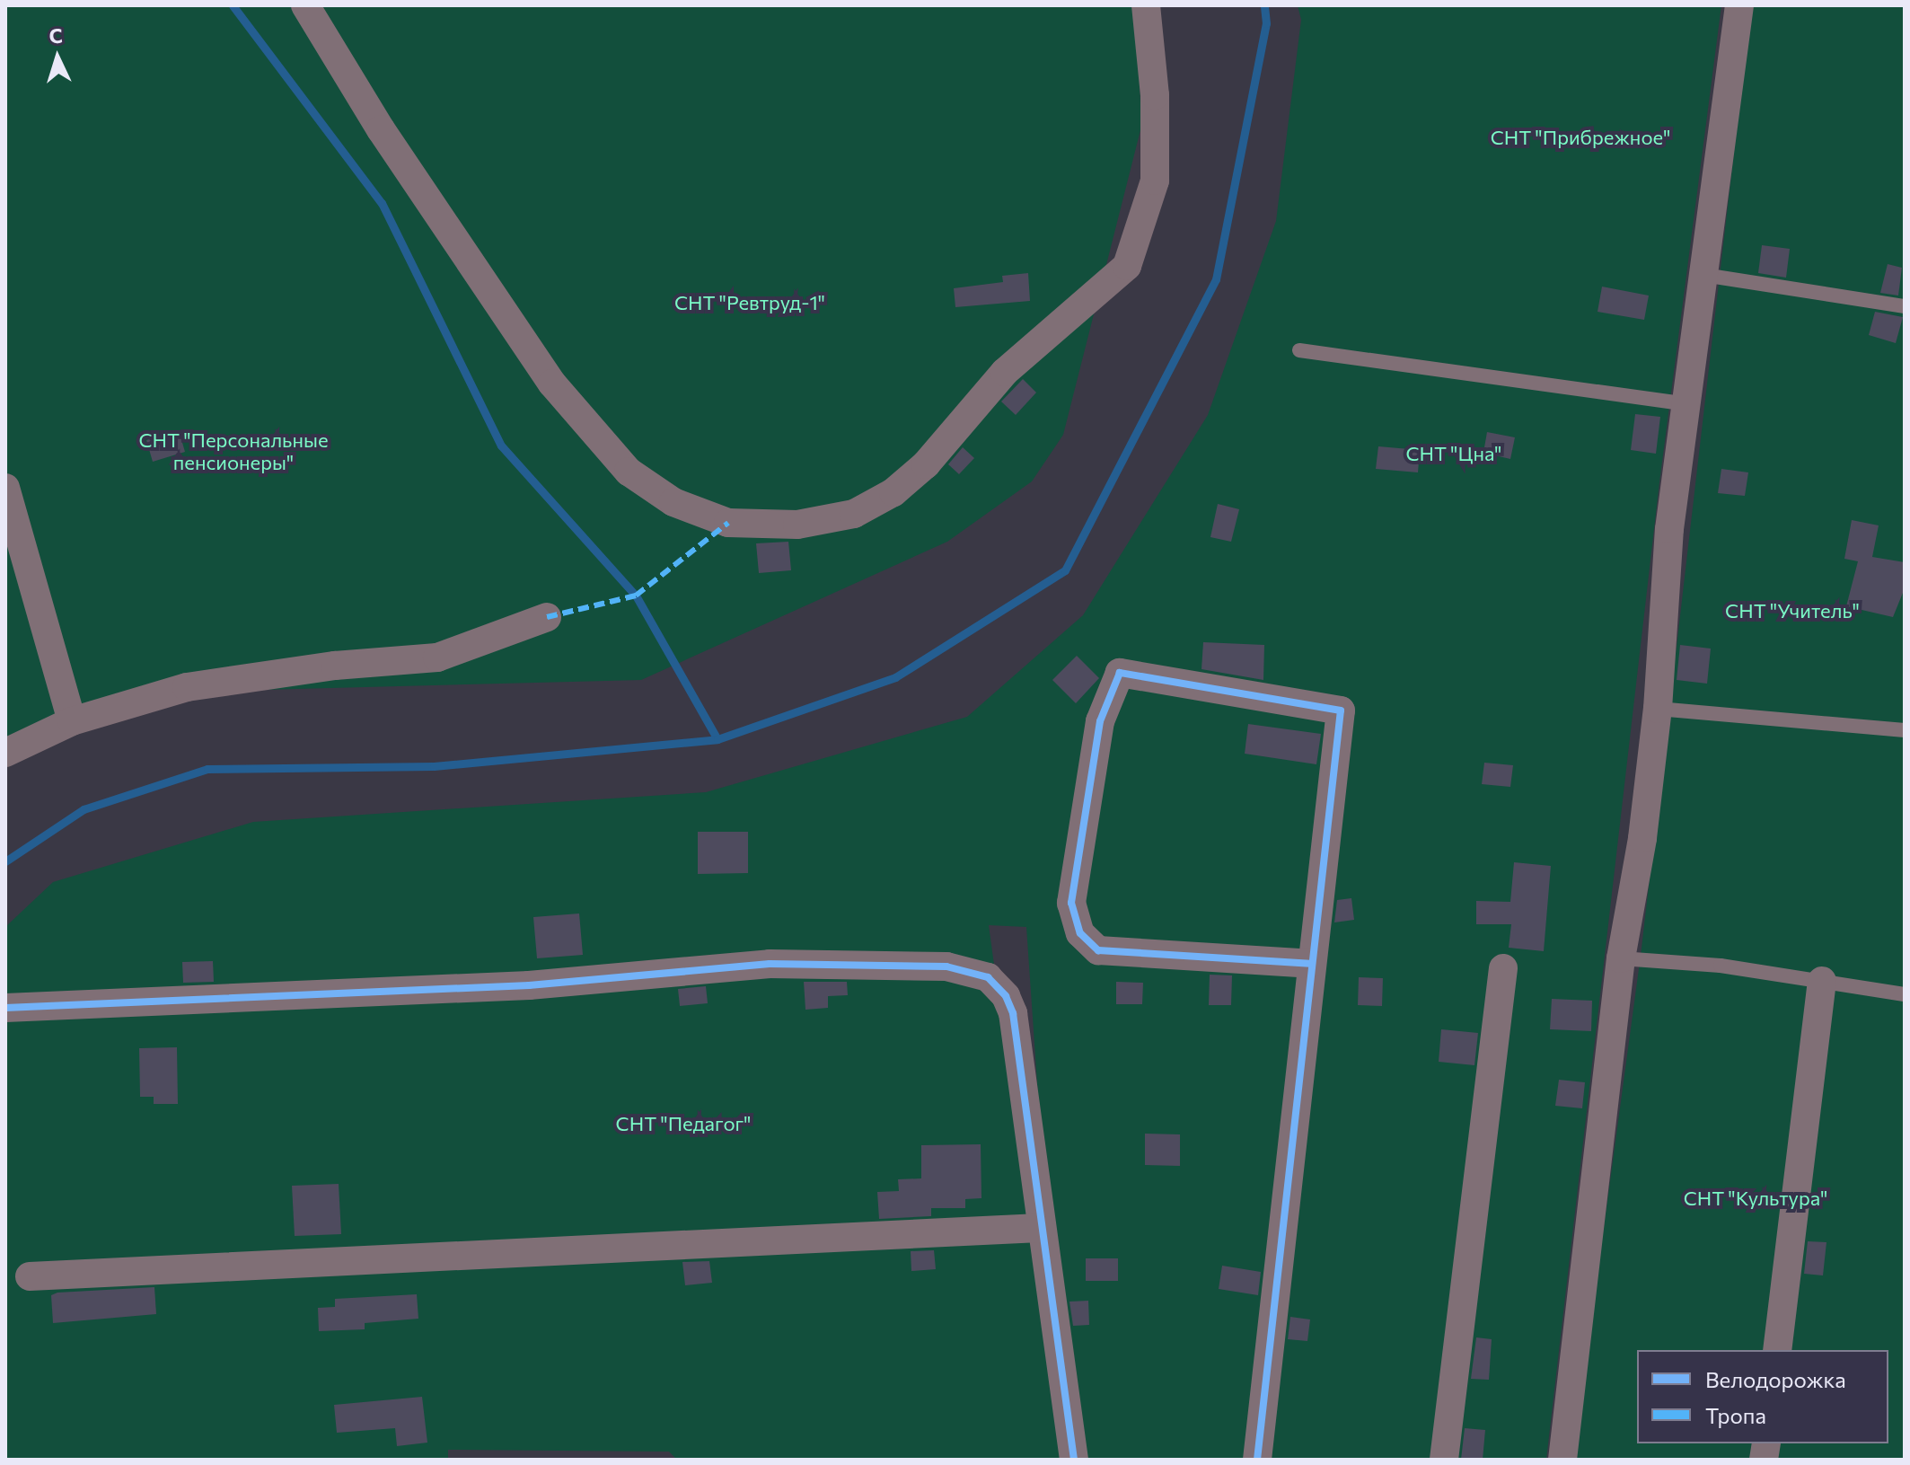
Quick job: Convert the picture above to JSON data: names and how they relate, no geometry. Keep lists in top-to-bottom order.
{
  "parks": [
    "СНТ \"Прибрежное\"",
    "СНТ \"Ревтруд-1\"",
    "СНТ \"Персональные пенсионеры\"",
    "СНТ \"Цна\"",
    "СНТ \"Учитель\"",
    "СНТ \"Педагог\"",
    "СНТ \"Культура\""
  ],
  "legend": ["Велодорожка", "Тропа"],
  "north": "top"
}
